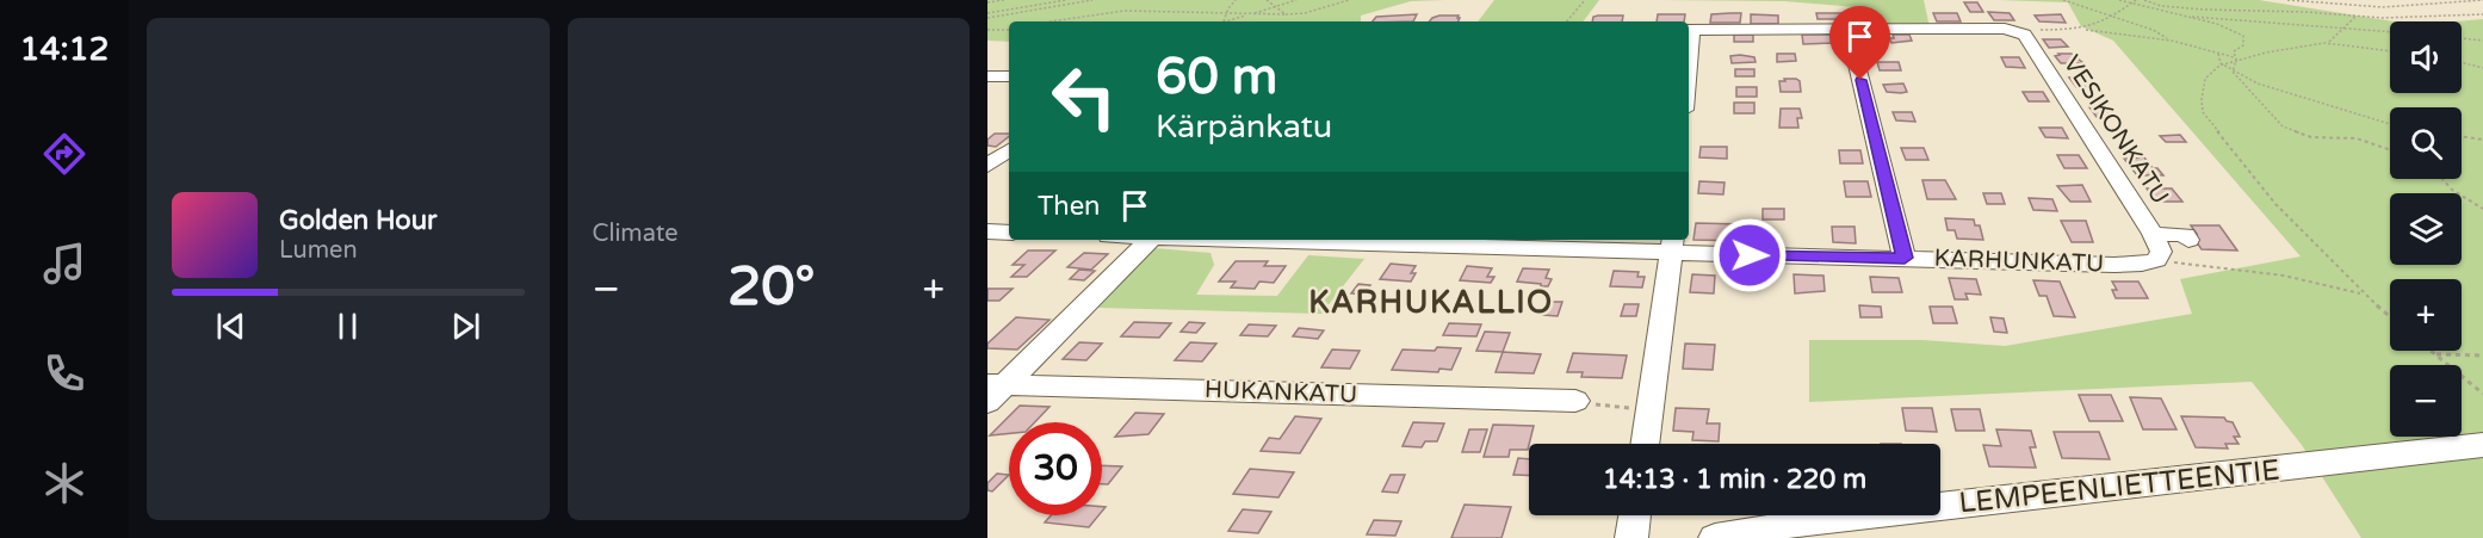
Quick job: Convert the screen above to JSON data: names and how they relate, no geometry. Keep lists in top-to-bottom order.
{
  "streets": {
    "street": [
      "VESIKONKATU",
      "KARHUNKATU",
      "HUKANKATU",
      "LEMPEENLIETTEENTIE"
    ]
  },
  "crossings": [
    ["VESIKONKATU", "KARHUNKATU"]
  ],
  "districts": ["KARHUKALLIO"],
  "page": {
    "tabs": "14:12",
    "tile": "Climate",
    "map_buttons": ["+", "−"],
    "turn": ["60 m", "Kärpänkatu"],
    "then": "Then",
    "song": ["Golden Hour", "Lumen"],
    "heat": ["−", "20°", "+"],
    "limit": "30",
    "trip": "14:13 · 1 min · 220 m"
  }
}
